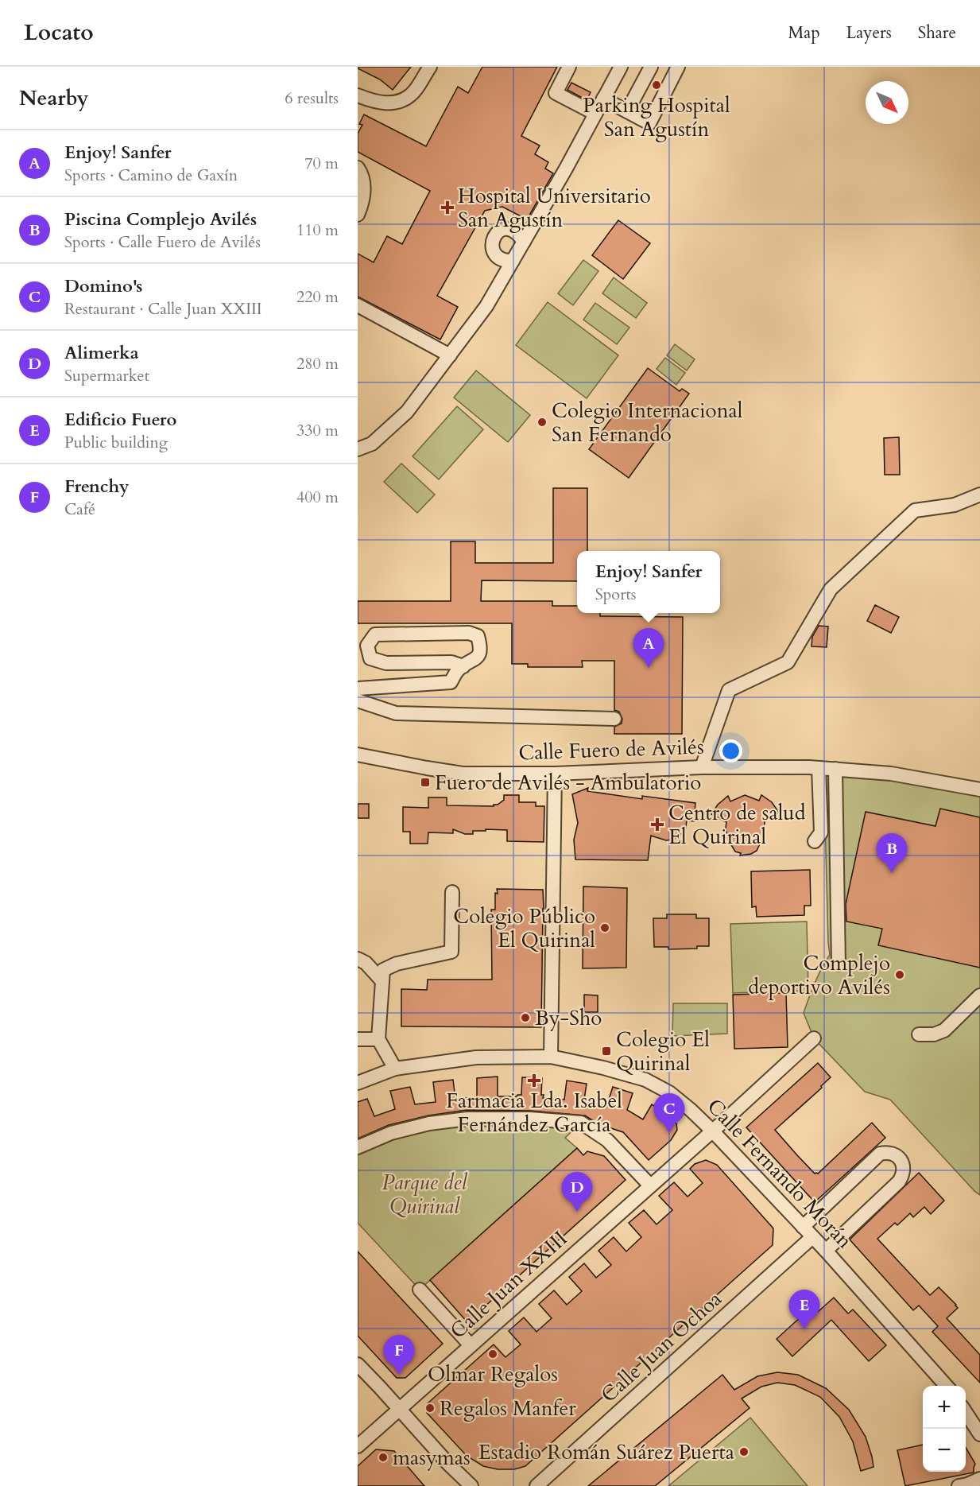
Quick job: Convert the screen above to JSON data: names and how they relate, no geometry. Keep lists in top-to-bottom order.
{
  "streets": {
    "street": [
      "Calle Fuero de Avilés",
      "Calle Fernando Morán",
      "Calle Juan XXIII",
      "Calle Juan Ochoa"
    ]
  },
  "crossings": [
    ["Calle Fernando Morán", "Calle Juan XXIII"],
    ["Calle Fernando Morán", "Calle Juan Ochoa"]
  ],
  "parks": ["Parque del Quirinal"],
  "places": {
    "other": [
      "Parking Hospital San Agustín",
      "Colegio Internacional San Fernando",
      "Colegio Público El Quirinal",
      "Complejo deportivo Avilés",
      "By-Sho",
      "Olmar Regalos",
      "Regalos Manfer",
      "Estadio Román Suárez Puerta",
      "masymas"
    ],
    "health": ["Hospital Universitario San Agustín", "Centro de salud El Quirinal", "Farmacia Lda. Isabel Fernández García"],
    "transit": ["Fuero de Avilés - Ambulatorio", "Colegio El Quirinal"]
  },
  "north": "bottom right",
  "page": {
    "header": "Locato",
    "nav": ["Map", "Layers", "Share"],
    "heading": ["Nearby", "6 results"],
    "list": [
      {
        "mark": "A",
        "name": "Enjoy! Sanfer",
        "note": "Sports · Camino de Gaxín",
        "value": "70 m"
      },
      {
        "mark": "B",
        "name": "Piscina Complejo Avilés",
        "note": "Sports · Calle Fuero de Avilés",
        "value": "110 m"
      },
      {
        "mark": "C",
        "name": "Domino's",
        "note": "Restaurant · Calle Juan XXIII",
        "value": "220 m"
      },
      {
        "mark": "D",
        "name": "Alimerka",
        "note": "Supermarket",
        "value": "280 m"
      },
      {
        "mark": "E",
        "name": "Edificio Fuero",
        "note": "Public building",
        "value": "330 m"
      },
      {
        "mark": "F",
        "name": "Frenchy",
        "note": "Café",
        "value": "400 m"
      }
    ],
    "popup": ["Enjoy! Sanfer", "Sports"],
    "pins": [
      "A",
      "B",
      "C",
      "D",
      "E",
      "F"
    ],
    "map_buttons": ["+", "−"]
  }
}
